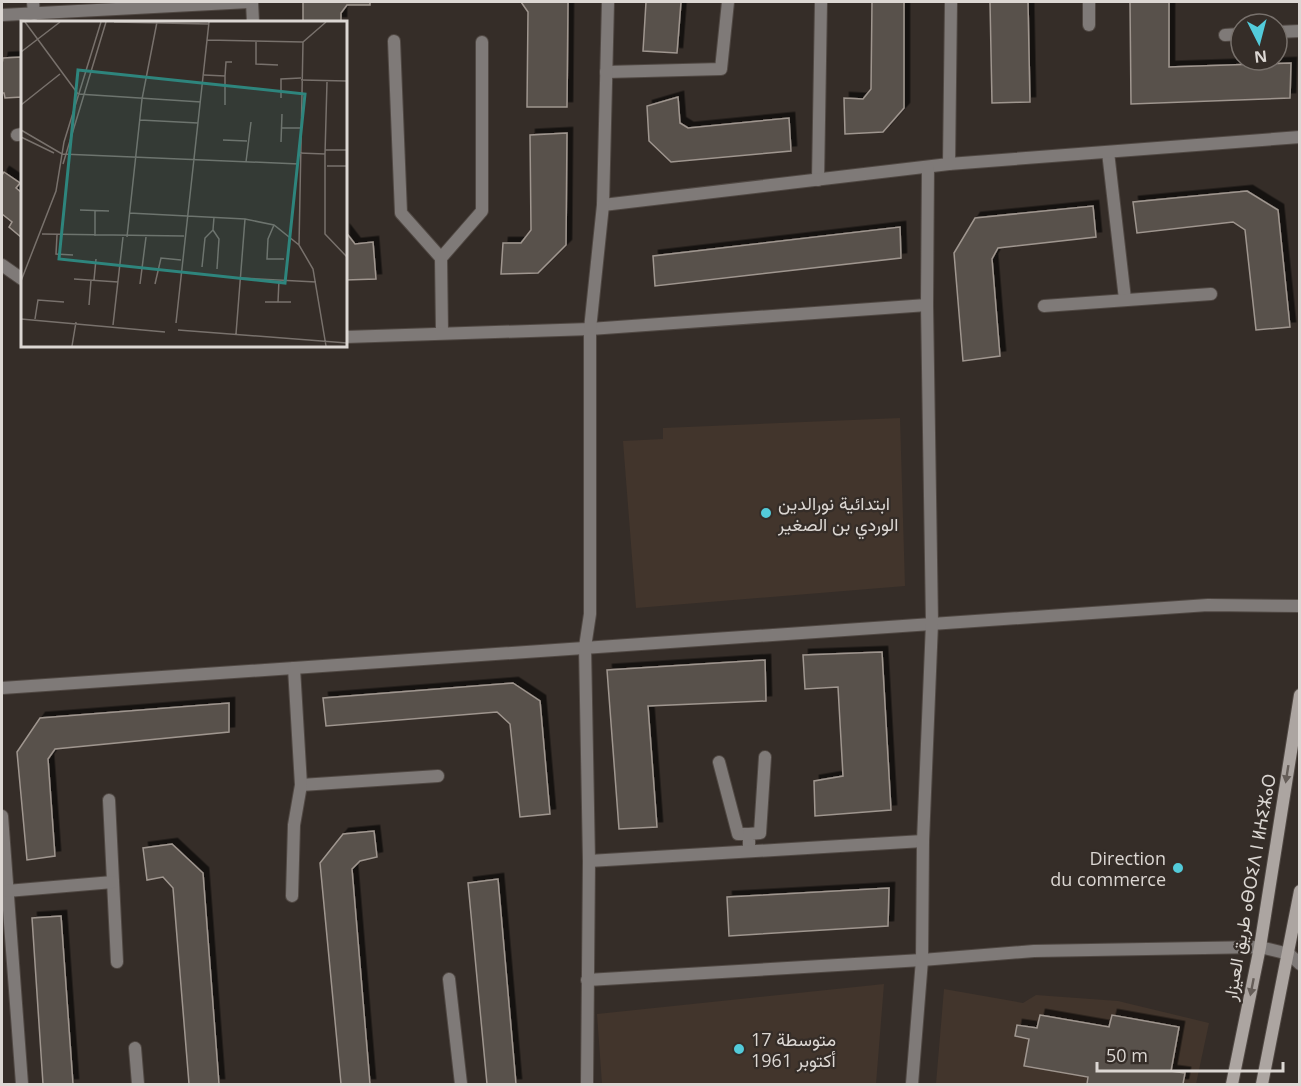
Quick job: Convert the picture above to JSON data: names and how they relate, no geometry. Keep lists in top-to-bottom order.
{
  "streets": {
    "main road": ["طريق العيزار ⴰⴱⵔⵉⴷ ⵏ ⵍⵄⵉⵣⴰⵔ"]
  },
  "places": ["ابتدائية نورالدين الوردي بن الصغير", "Direction du commerce", "متوسطة 17 أكتوبر 1961"],
  "scale_bar": "50 m",
  "north": "bottom"
}
